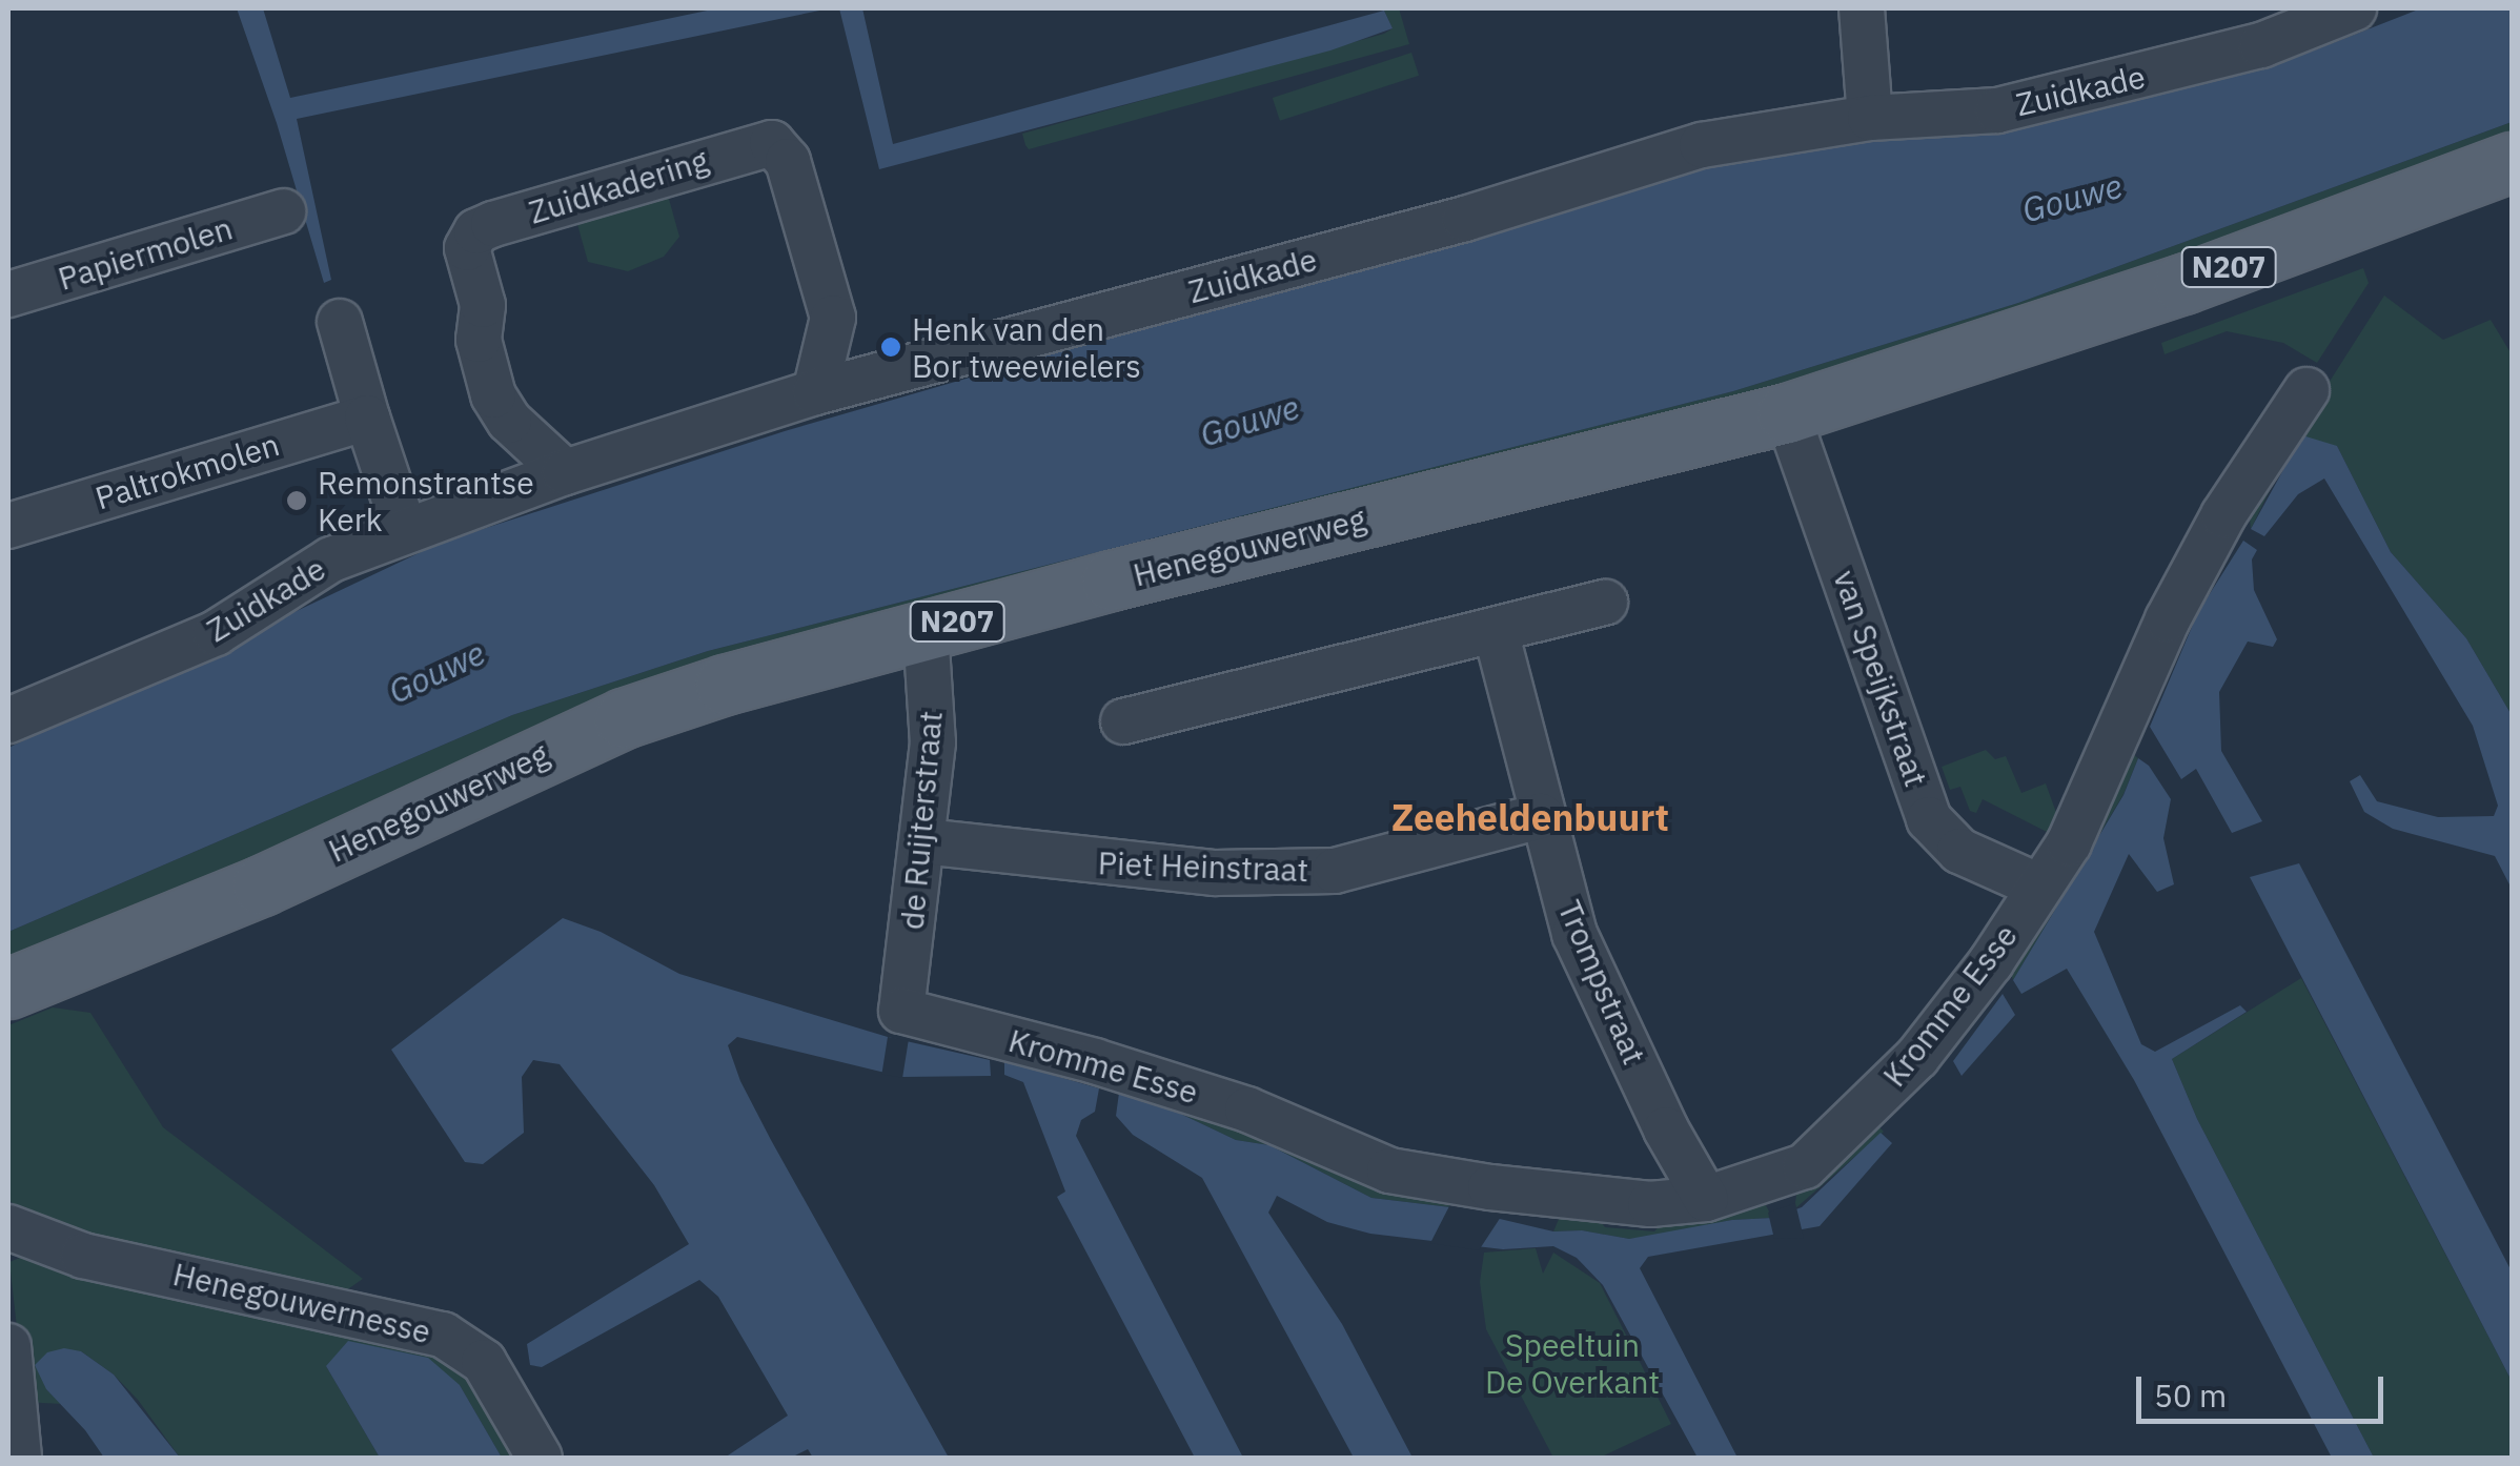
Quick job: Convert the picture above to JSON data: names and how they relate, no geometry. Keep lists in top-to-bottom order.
{
  "streets": {
    "main road": ["N207", "Henegouwerweg"],
    "street": [
      "Zuidkade",
      "Zuidkadering",
      "Papiermolen",
      "Paltrokmolen",
      "van Speijkstraat",
      "de Ruijterstraat",
      "Piet Heinstraat",
      "Trompstraat",
      "Kromme Esse",
      "Henegouwernesse"
    ]
  },
  "crossings": [
    ["Zuidkade", "Zuidkadering"],
    ["Henegouwerweg", "van Speijkstraat"],
    ["Henegouwerweg", "de Ruijterstraat"],
    ["van Speijkstraat", "Kromme Esse"],
    ["de Ruijterstraat", "Piet Heinstraat"],
    ["de Ruijterstraat", "Kromme Esse"],
    ["Piet Heinstraat", "Trompstraat"],
    ["Trompstraat", "Kromme Esse"]
  ],
  "districts": ["Zeeheldenbuurt"],
  "water": ["Gouwe"],
  "parks": ["Speeltuin De Overkant"],
  "places": ["Henk van den Bor tweewielers", "Remonstrantse Kerk"],
  "scale_bar": "50 m"
}
